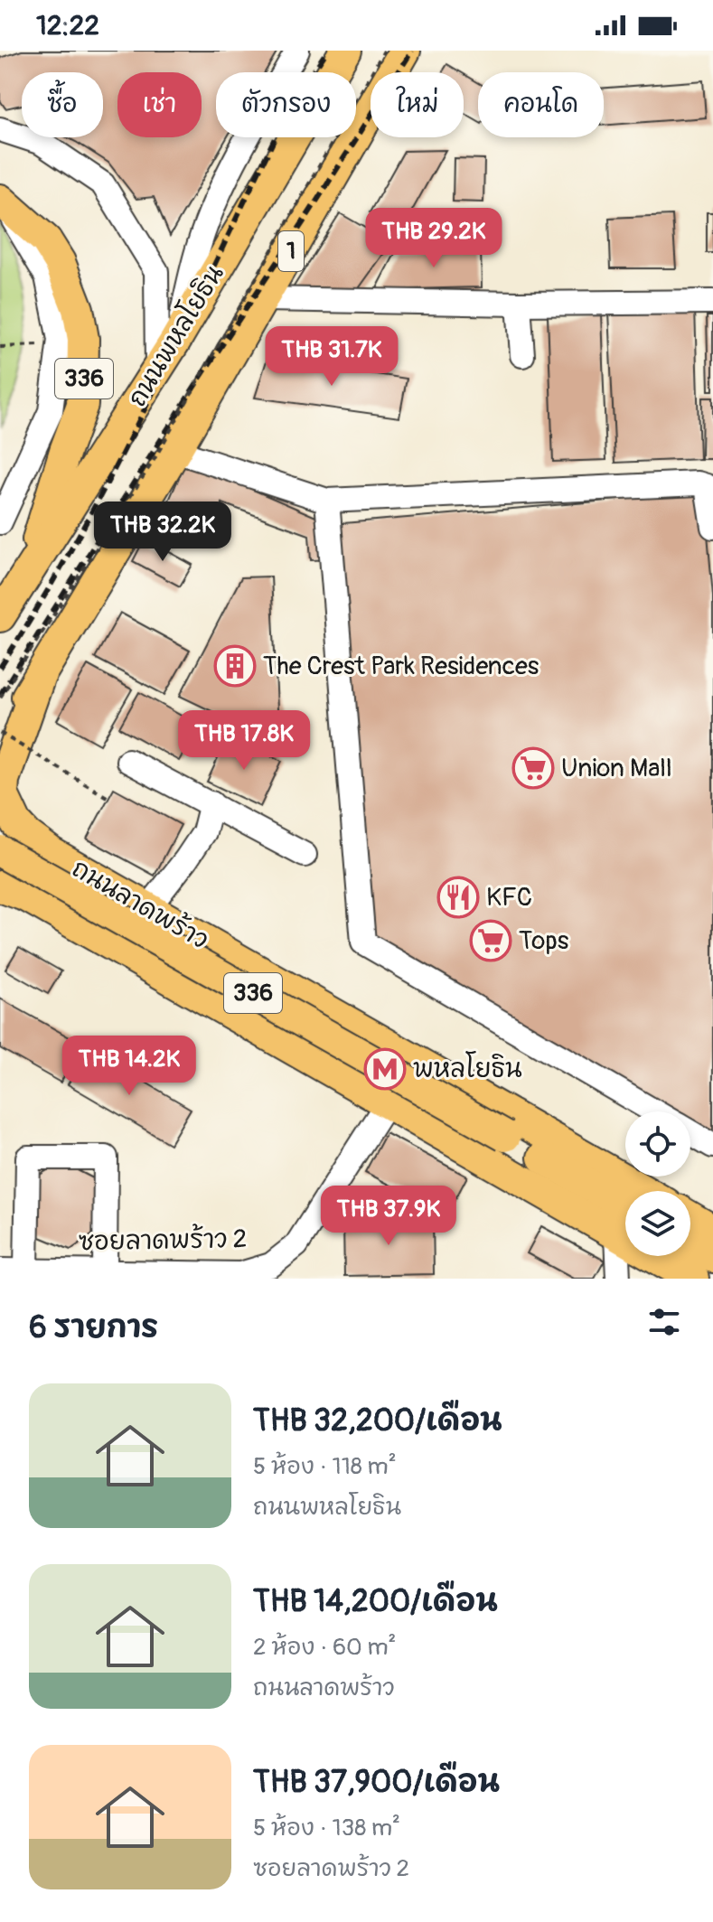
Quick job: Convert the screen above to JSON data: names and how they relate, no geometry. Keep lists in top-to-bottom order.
{
  "streets": {
    "main road": [
      "1",
      "ถนนพหลโยธิน",
      "336",
      "ถนนลาดพร้าว"
    ],
    "street": ["ซอยลาดพร้าว 2"]
  },
  "crossings": [
    ["1", "ถนนลาดพร้าว"],
    ["ถนนพหลโยธิน", "336"],
    ["ถนนลาดพร้าว", "ซอยลาดพร้าว 2"]
  ],
  "places": {
    "building": ["The Crest Park Residences"],
    "supermarket": ["Union Mall", "Tops"],
    "restaurant": ["KFC"],
    "metro station": ["พหลโยธิน"]
  },
  "page": {
    "status": "12:22",
    "chip": [
      "ซื้อ",
      "เช่า",
      "ตัวกรอง",
      "ใหม่",
      "คอนโด"
    ],
    "price": [
      "THB 29.2K",
      "THB 31.7K",
      "THB 32.2K",
      "THB 17.8K",
      "THB 14.2K",
      "THB 37.9K"
    ],
    "heading": "6 รายการ",
    "list": [
      {
        "name": "THB 32,200/เดือน",
        "note": "5 ห้อง · 118 m² · ถนนพหลโยธิน"
      },
      {
        "name": "THB 14,200/เดือน",
        "note": "2 ห้อง · 60 m² · ถนนลาดพร้าว"
      },
      {
        "name": "THB 37,900/เดือน",
        "note": "5 ห้อง · 138 m² · ซอยลาดพร้าว 2"
      }
    ]
  }
}
